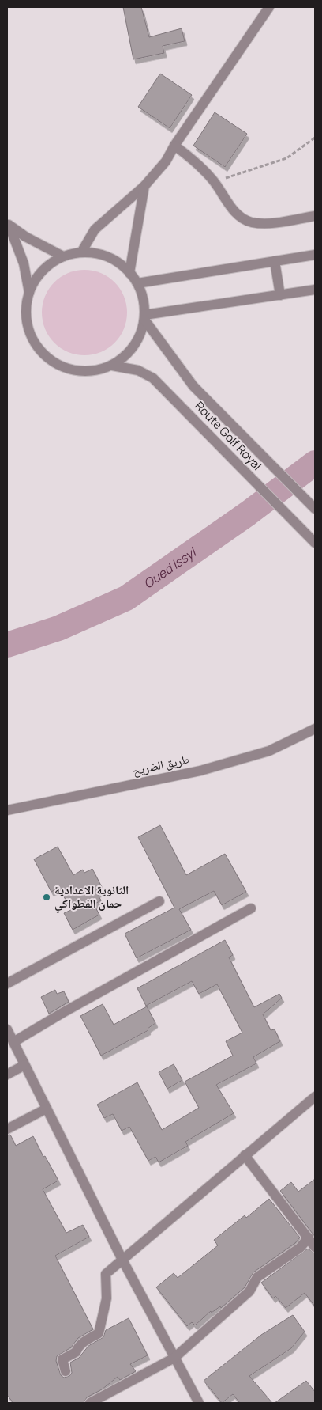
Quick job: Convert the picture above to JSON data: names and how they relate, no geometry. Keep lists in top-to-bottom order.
{
  "streets": {
    "street": ["Route Golf Royal", "طريق الضريح"]
  },
  "water": ["Oued Issyl"],
  "places": ["الثانوية الاعدادية حمان الفطواكي"]
}
